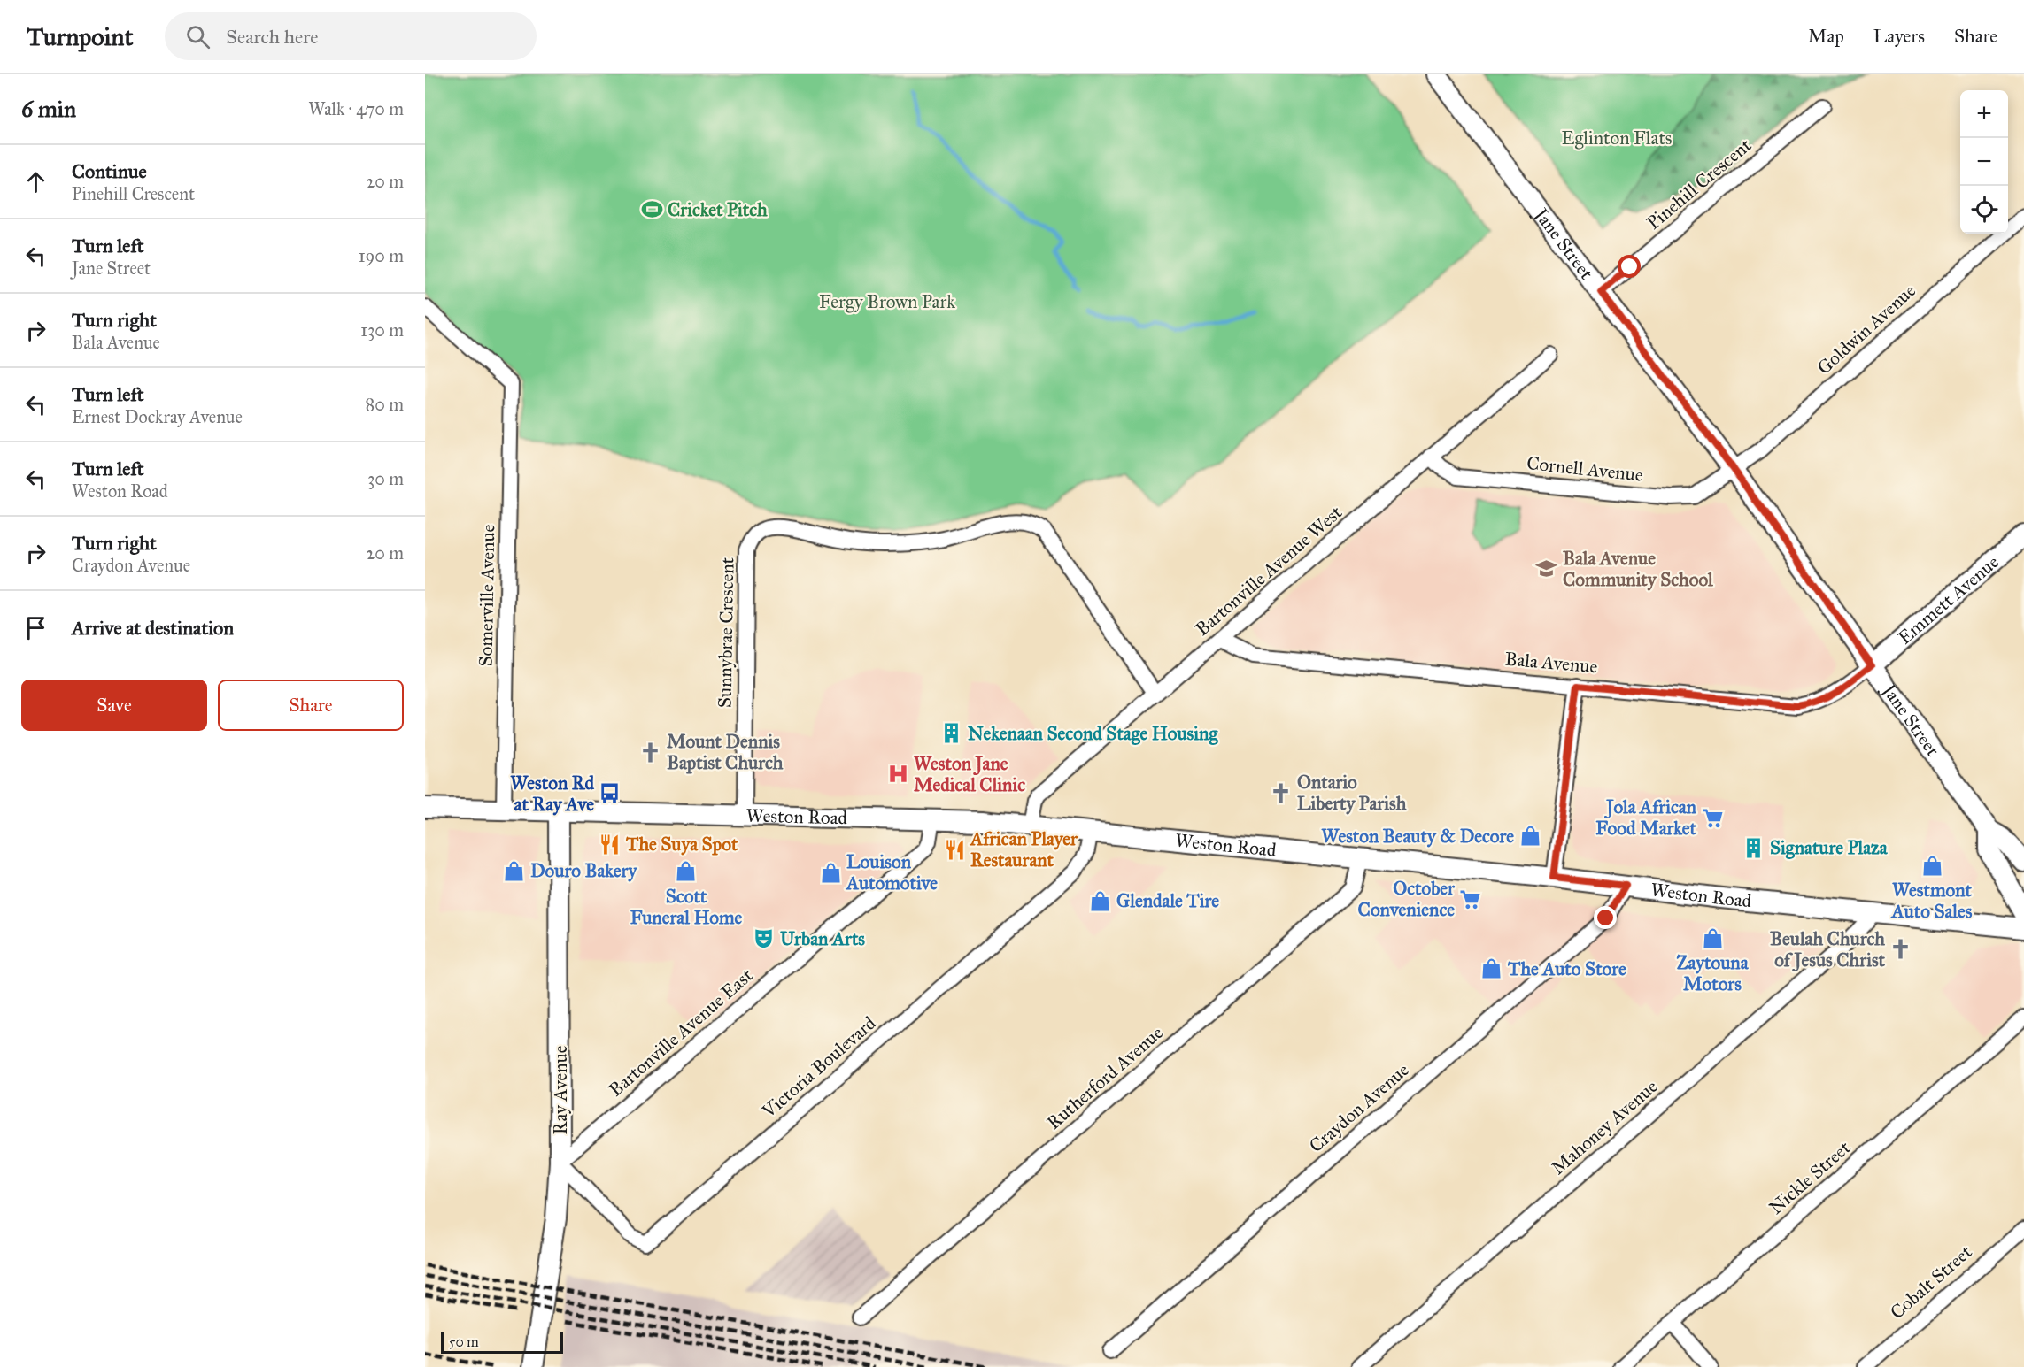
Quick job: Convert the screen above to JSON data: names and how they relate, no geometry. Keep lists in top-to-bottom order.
{
  "streets": {
    "main road": [
      "Jane Street",
      "Emmett Avenue",
      "Weston Road",
      "Ray Avenue"
    ],
    "street": [
      "Pinehill Crescent",
      "Goldwin Avenue",
      "Cornell Avenue",
      "Bartonville Avenue West",
      "Somerville Avenue",
      "Sunnybrae Crescent",
      "Bala Avenue",
      "Bartonville Avenue East",
      "Victoria Boulevard",
      "Rutherford Avenue",
      "Craydon Avenue",
      "Mahoney Avenue",
      "Nickle Street",
      "Cobalt Street"
    ]
  },
  "crossings": [
    ["Pinehill Crescent", "Jane Street"],
    ["Jane Street", "Goldwin Avenue"],
    ["Jane Street", "Cornell Avenue"],
    ["Jane Street", "Emmett Avenue"],
    ["Jane Street", "Bala Avenue"],
    ["Goldwin Avenue", "Cornell Avenue"],
    ["Cornell Avenue", "Bartonville Avenue West"],
    ["Bartonville Avenue West", "Sunnybrae Crescent"],
    ["Bartonville Avenue West", "Bala Avenue"],
    ["Bartonville Avenue West", "Weston Road"],
    ["Somerville Avenue", "Weston Road"],
    ["Emmett Avenue", "Bala Avenue"],
    ["Sunnybrae Crescent", "Weston Road"],
    ["Weston Road", "Bartonville Avenue East"],
    ["Weston Road", "Victoria Boulevard"],
    ["Weston Road", "Rutherford Avenue"],
    ["Weston Road", "Ray Avenue"],
    ["Weston Road", "Craydon Avenue"],
    ["Weston Road", "Mahoney Avenue"],
    ["Bartonville Avenue East", "Victoria Boulevard"],
    ["Bartonville Avenue East", "Ray Avenue"],
    ["Victoria Boulevard", "Ray Avenue"]
  ],
  "parks": ["Eglinton Flats", "Fergy Brown Park"],
  "places": {
    "sports": ["Cricket Pitch"],
    "school or university": ["Bala Avenue Community School"],
    "building": ["Nekenaan Second Stage Housing", "Signature Plaza"],
    "church": ["Mount Dennis Baptist Church", "Ontario Liberty Parish", "Beulah Church of Jesus Christ"],
    "hospital": ["Weston Jane Medical Clinic"],
    "bus stop": ["Weston Rd at Ray Ave"],
    "supermarket": ["Jola African Food Market", "October Convenience"],
    "shop": [
      "Weston Beauty & Decore",
      "Westmont Auto Sales",
      "Douro Bakery",
      "Scott Funeral Home",
      "Louison Automotive",
      "Glendale Tire",
      "Zaytouna Motors",
      "The Auto Store"
    ],
    "restaurant": ["The Suya Spot", "African Player Restaurant"],
    "theatre": ["Urban Arts"]
  },
  "scale_bar": "50 m",
  "page": {
    "header": "Turnpoint",
    "search": "Search here",
    "nav": ["Map", "Layers", "Share"],
    "heading": ["6 min", "Walk · 470 m"],
    "map_buttons": ["+", "−"],
    "list": [
      ["Continue", "Pinehill Crescent", "20 m"],
      ["Turn left", "Jane Street", "190 m"],
      ["Turn right", "Bala Avenue", "130 m"],
      ["Turn left", "Ernest Dockray Avenue", "80 m"],
      ["Turn left", "Weston Road", "30 m"],
      ["Turn right", "Craydon Avenue", "20 m"],
      "Arrive at destination"
    ],
    "buttons": ["Save", "Share"],
    "scale": "50 m"
  }
}
